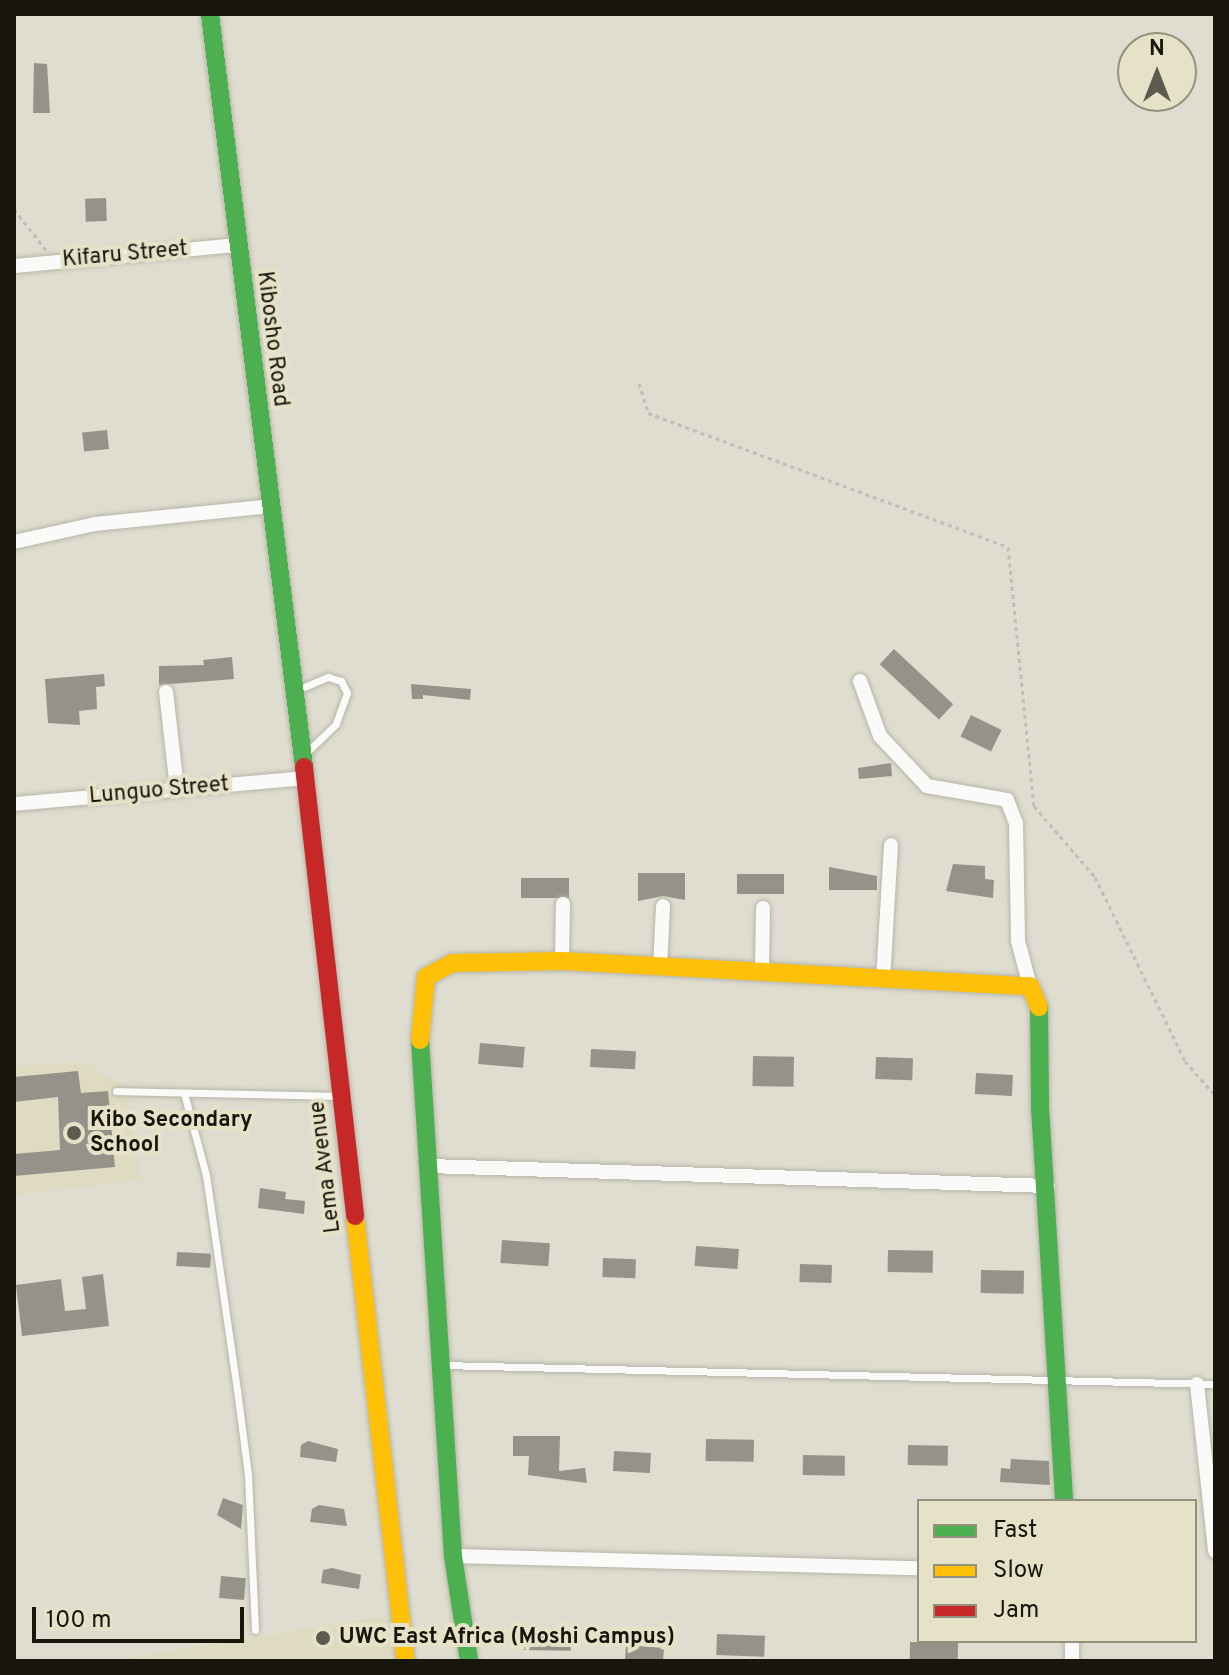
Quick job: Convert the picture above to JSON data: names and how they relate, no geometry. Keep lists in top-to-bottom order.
{
  "streets": {
    "street": [
      "Kifaru Street",
      "Kibosho Road",
      "Lunguo Street",
      "Lema Avenue"
    ]
  },
  "crossings": [
    ["Kifaru Street", "Kibosho Road"],
    ["Kibosho Road", "Lema Avenue"],
    ["Lunguo Street", "Lema Avenue"]
  ],
  "places": ["Kibo Secondary School", "UWC East Africa (Moshi Campus)"],
  "legend": ["Fast", "Slow", "Jam"],
  "scale_bar": "100 m",
  "north": "top"
}
